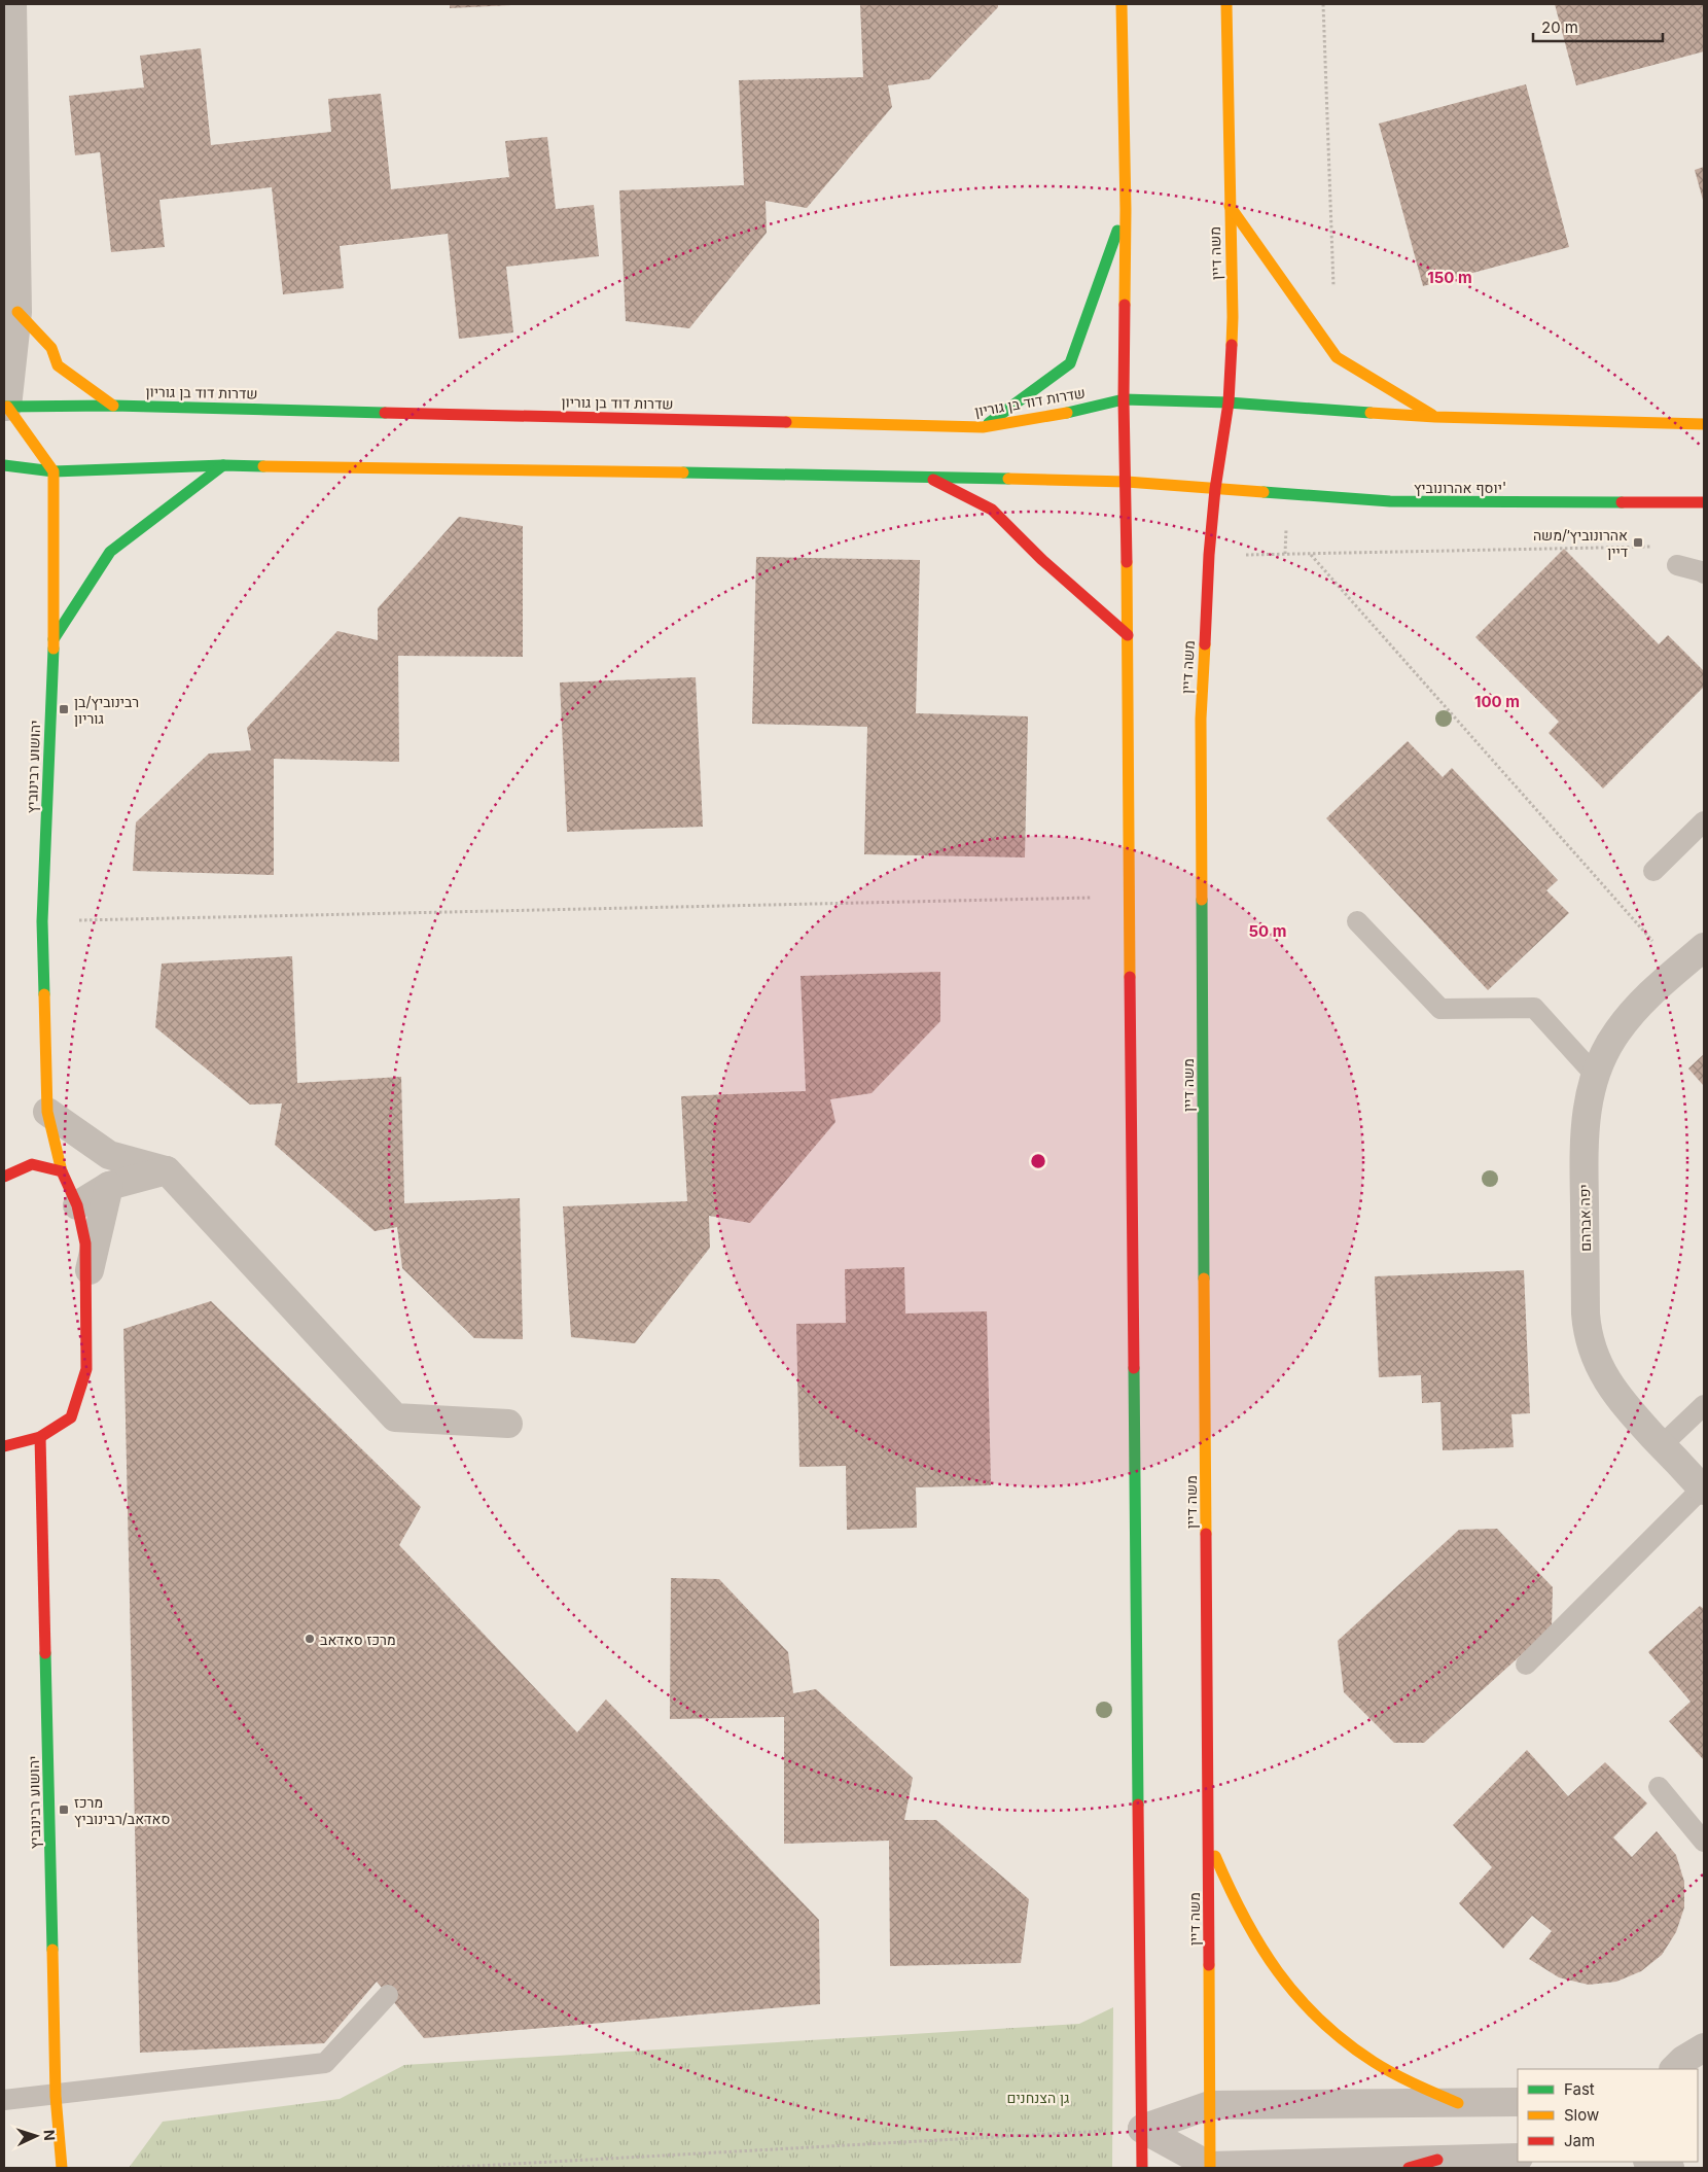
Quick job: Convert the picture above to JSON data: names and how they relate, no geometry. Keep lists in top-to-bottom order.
{
  "streets": {
    "street": [
      "משה דיין",
      "שדרות דוד בן גוריון",
      "יוסף אהרונוביץ'",
      "יהושוע רבינוביץ",
      "יפה אברהם"
    ]
  },
  "crossings": [
    ["משה דיין", "שדרות דוד בן גוריון"],
    ["משה דיין", "יוסף אהרונוביץ'"]
  ],
  "parks": ["גן הצנחנים"],
  "places": {
    "transit": ["אהרונוביץ׳/משה דיין", "רבינוביץ/בן גוריון", "מרכז סאדאב/רבינוביץ"],
    "other": ["מרכז סאדאב"]
  },
  "legend": ["Fast", "Slow", "Jam"],
  "scale_bar": "20 m",
  "north": "right",
  "rings": ["150 m", "100 m", "50 m"]
}
